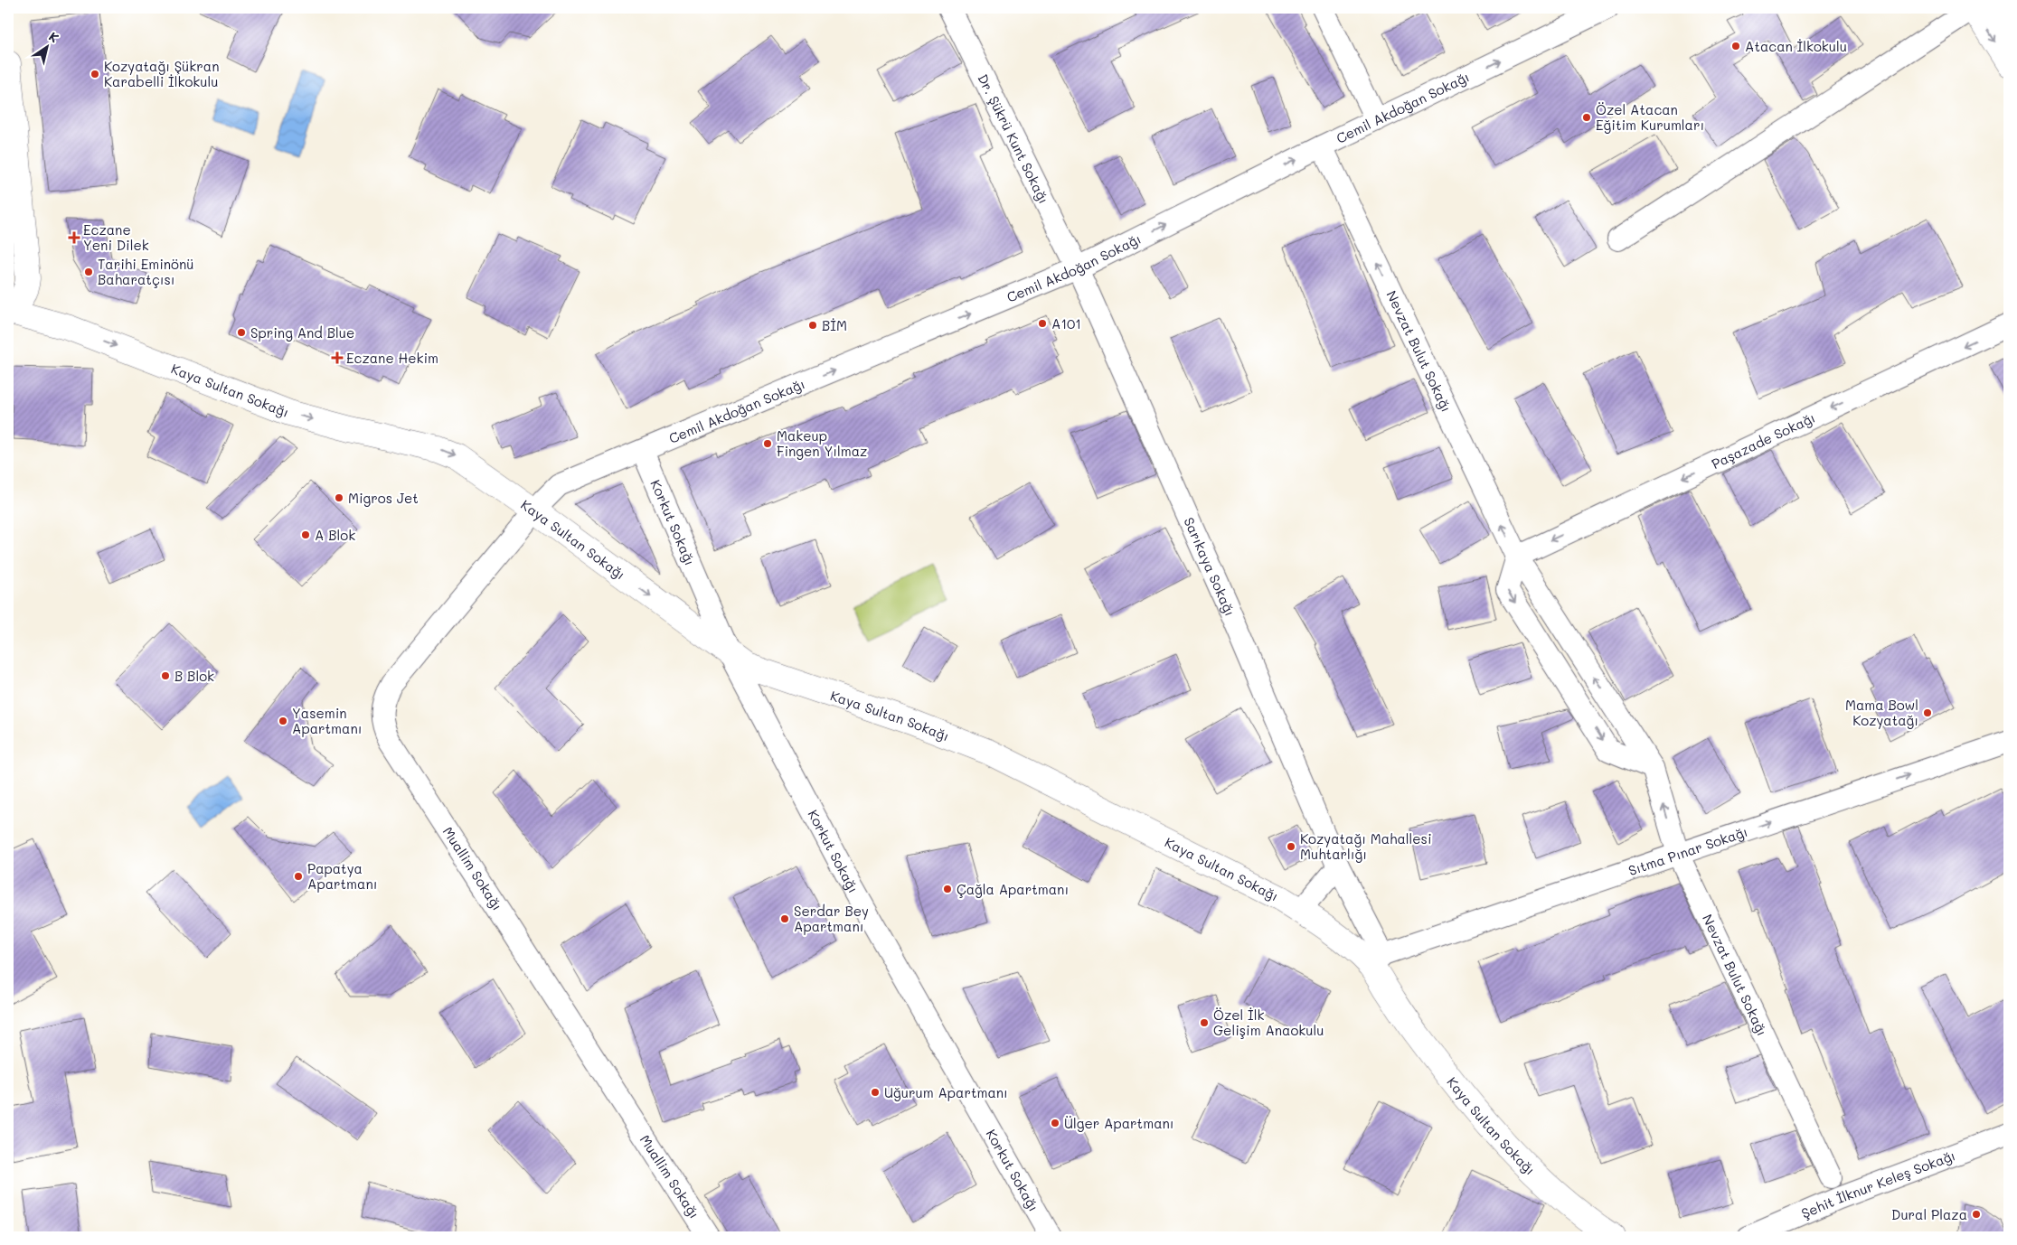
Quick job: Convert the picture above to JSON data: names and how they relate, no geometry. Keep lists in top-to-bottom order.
{
  "streets": {
    "street": [
      "Cemil Akdoğan Sokağı",
      "Dr. Şükrü Kunt Sokağı",
      "Nevzat Bulut Sokağı",
      "Kaya Sultan Sokağı",
      "Paşazade Sokağı",
      "Korkut Sokağı",
      "Sarıkaya Sokağı",
      "Sıtma Pınar Sokağı",
      "Muallim Sokağı",
      "Şehit İlknur Keleş Sokağı"
    ]
  },
  "crossings": [
    ["Cemil Akdoğan Sokağı", "Dr. Şükrü Kunt Sokağı"],
    ["Cemil Akdoğan Sokağı", "Nevzat Bulut Sokağı"],
    ["Cemil Akdoğan Sokağı", "Kaya Sultan Sokağı"],
    ["Cemil Akdoğan Sokağı", "Korkut Sokağı"],
    ["Cemil Akdoğan Sokağı", "Sarıkaya Sokağı"],
    ["Cemil Akdoğan Sokağı", "Muallim Sokağı"],
    ["Dr. Şükrü Kunt Sokağı", "Sarıkaya Sokağı"],
    ["Nevzat Bulut Sokağı", "Paşazade Sokağı"],
    ["Nevzat Bulut Sokağı", "Sıtma Pınar Sokağı"],
    ["Kaya Sultan Sokağı", "Korkut Sokağı"],
    ["Kaya Sultan Sokağı", "Sarıkaya Sokağı"],
    ["Kaya Sultan Sokağı", "Sıtma Pınar Sokağı"],
    ["Kaya Sultan Sokağı", "Muallim Sokağı"],
    ["Sarıkaya Sokağı", "Sıtma Pınar Sokağı"]
  ],
  "one_way": [
    "Cemil Akdoğan Sokağı",
    "Nevzat Bulut Sokağı",
    "Kaya Sultan Sokağı",
    "Paşazade Sokağı",
    "Sıtma Pınar Sokağı"
  ],
  "places": {
    "other": [
      "Atacan İlkokulu",
      "Kozyatağı Şükran Karabelli İlkokulu",
      "Özel Atacan Eğitim Kurumları",
      "Tarihi Eminönü Baharatçısı",
      "A101",
      "BİM",
      "Spring And Blue",
      "Makeup Fingen Yılmaz",
      "Migros Jet",
      "A Blok",
      "B Blok",
      "Mama Bowl Kozyatağı",
      "Yasemin Apartmanı",
      "Kozyatağı Mahallesi Muhtarlığı",
      "Papatya Apartmanı",
      "Çağla Apartmanı",
      "Serdar Bey Apartmanı",
      "Özel İlk Gelişim Anaokulu",
      "Uğurum Apartmanı",
      "Ülger Apartmanı",
      "Dural Plaza"
    ],
    "health": ["Eczane Yeni Dilek", "Eczane Hekim"]
  },
  "north": "top right"
}
